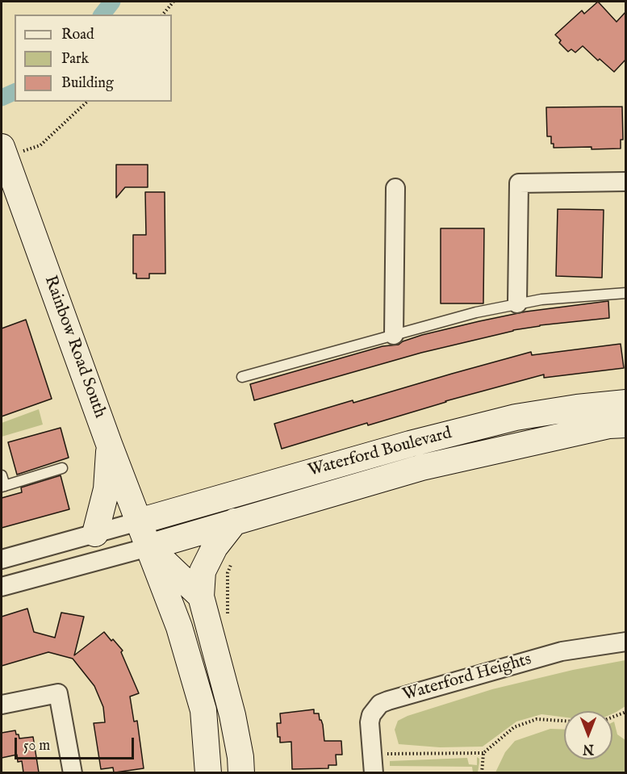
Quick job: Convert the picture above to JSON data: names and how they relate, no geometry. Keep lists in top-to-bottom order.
{
  "streets": {
    "main road": ["Rainbow Road South", "Waterford Boulevard"],
    "street": ["Waterford Heights"]
  },
  "crossings": [
    ["Rainbow Road South", "Waterford Boulevard"]
  ],
  "legend": ["Road", "Park", "Building"],
  "scale_bar": "50 m",
  "north": "bottom"
}
